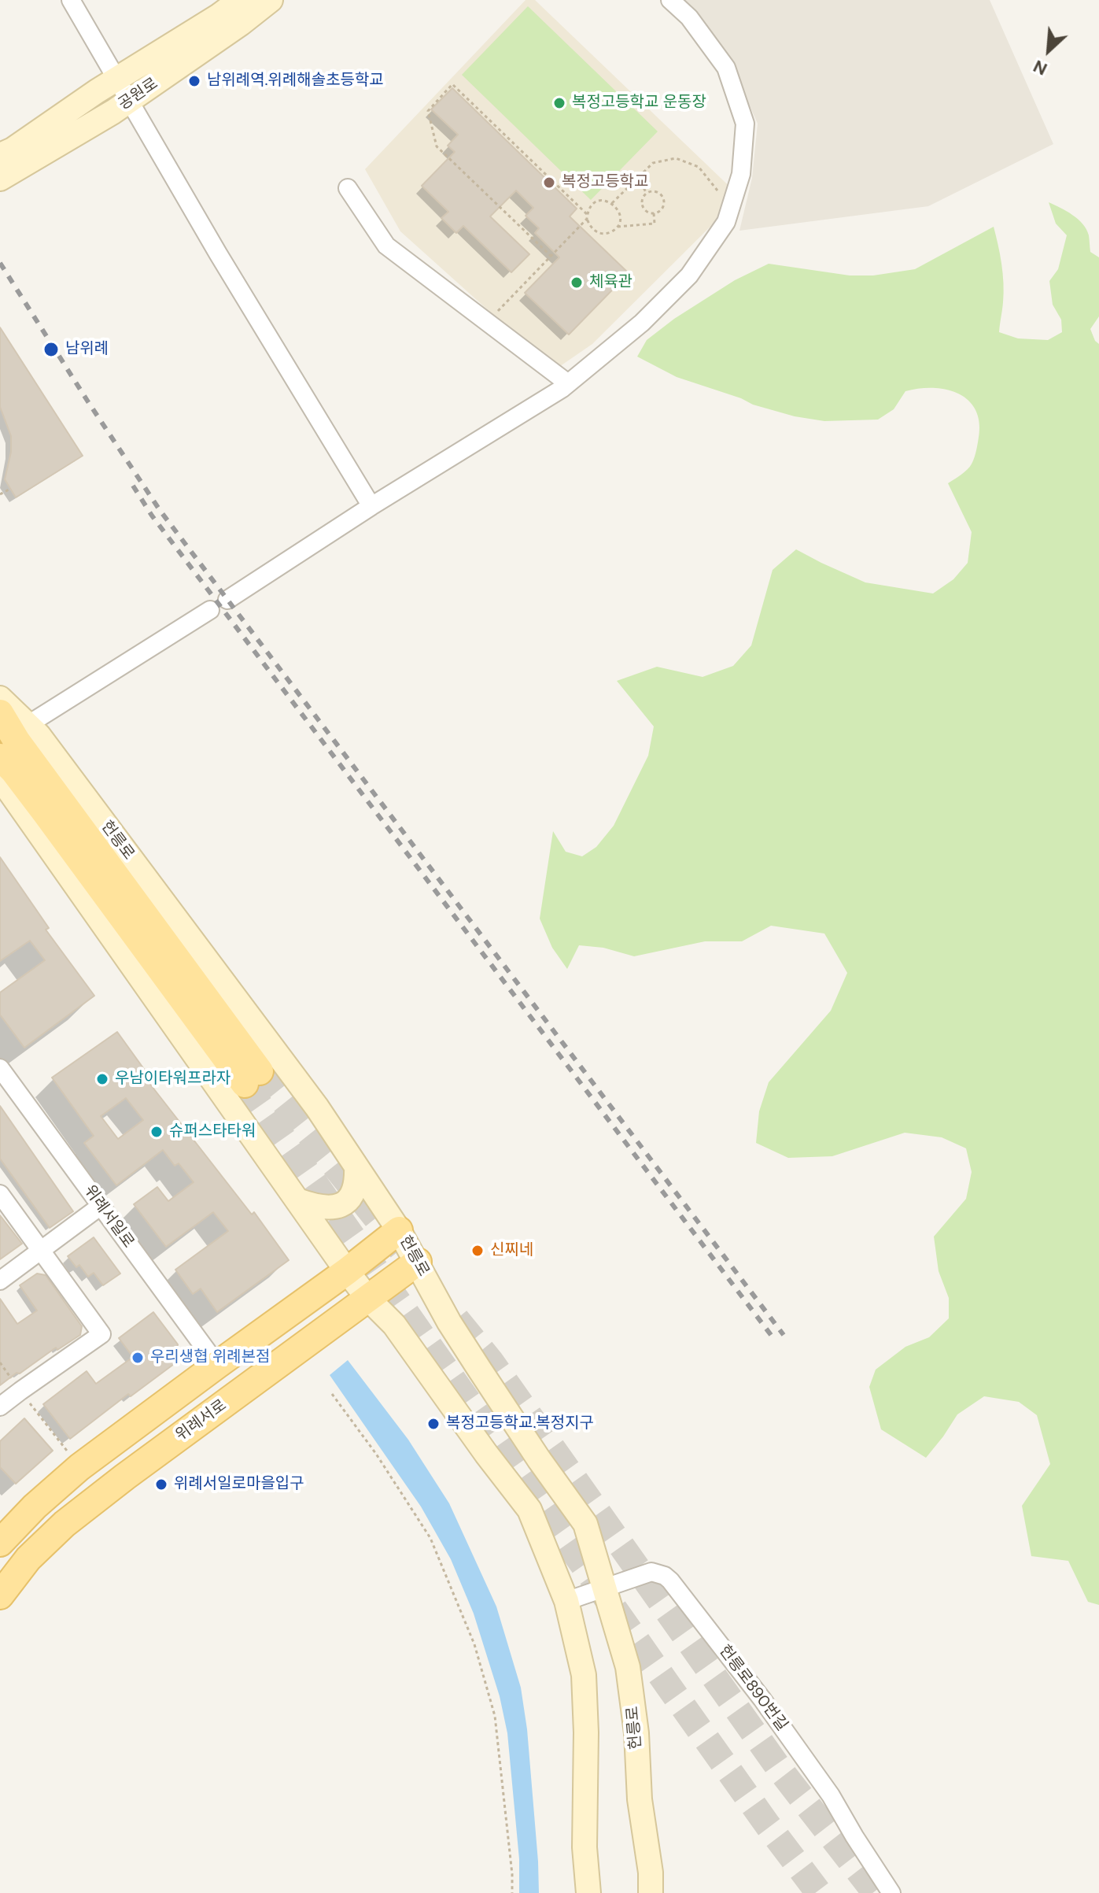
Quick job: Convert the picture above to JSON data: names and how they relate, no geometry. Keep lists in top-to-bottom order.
{
  "streets": {
    "main road": ["공원로", "헌릉로", "위례서로"],
    "street": ["위례서일로", "헌릉로890번길"]
  },
  "crossings": [
    ["헌릉로", "위례서로"],
    ["헌릉로", "헌릉로890번길"]
  ],
  "places": [
    "남위례역.위례해솔초등학교",
    "복정고등학교 운동장",
    "복정고등학교",
    "체육관",
    "남위례",
    "우남이타워프라자",
    "슈퍼스타타워",
    "신찌네",
    "우리생협 위례본점",
    "복정고등학교.복정지구",
    "위례서일로마을입구"
  ],
  "north": "bottom left"
}
